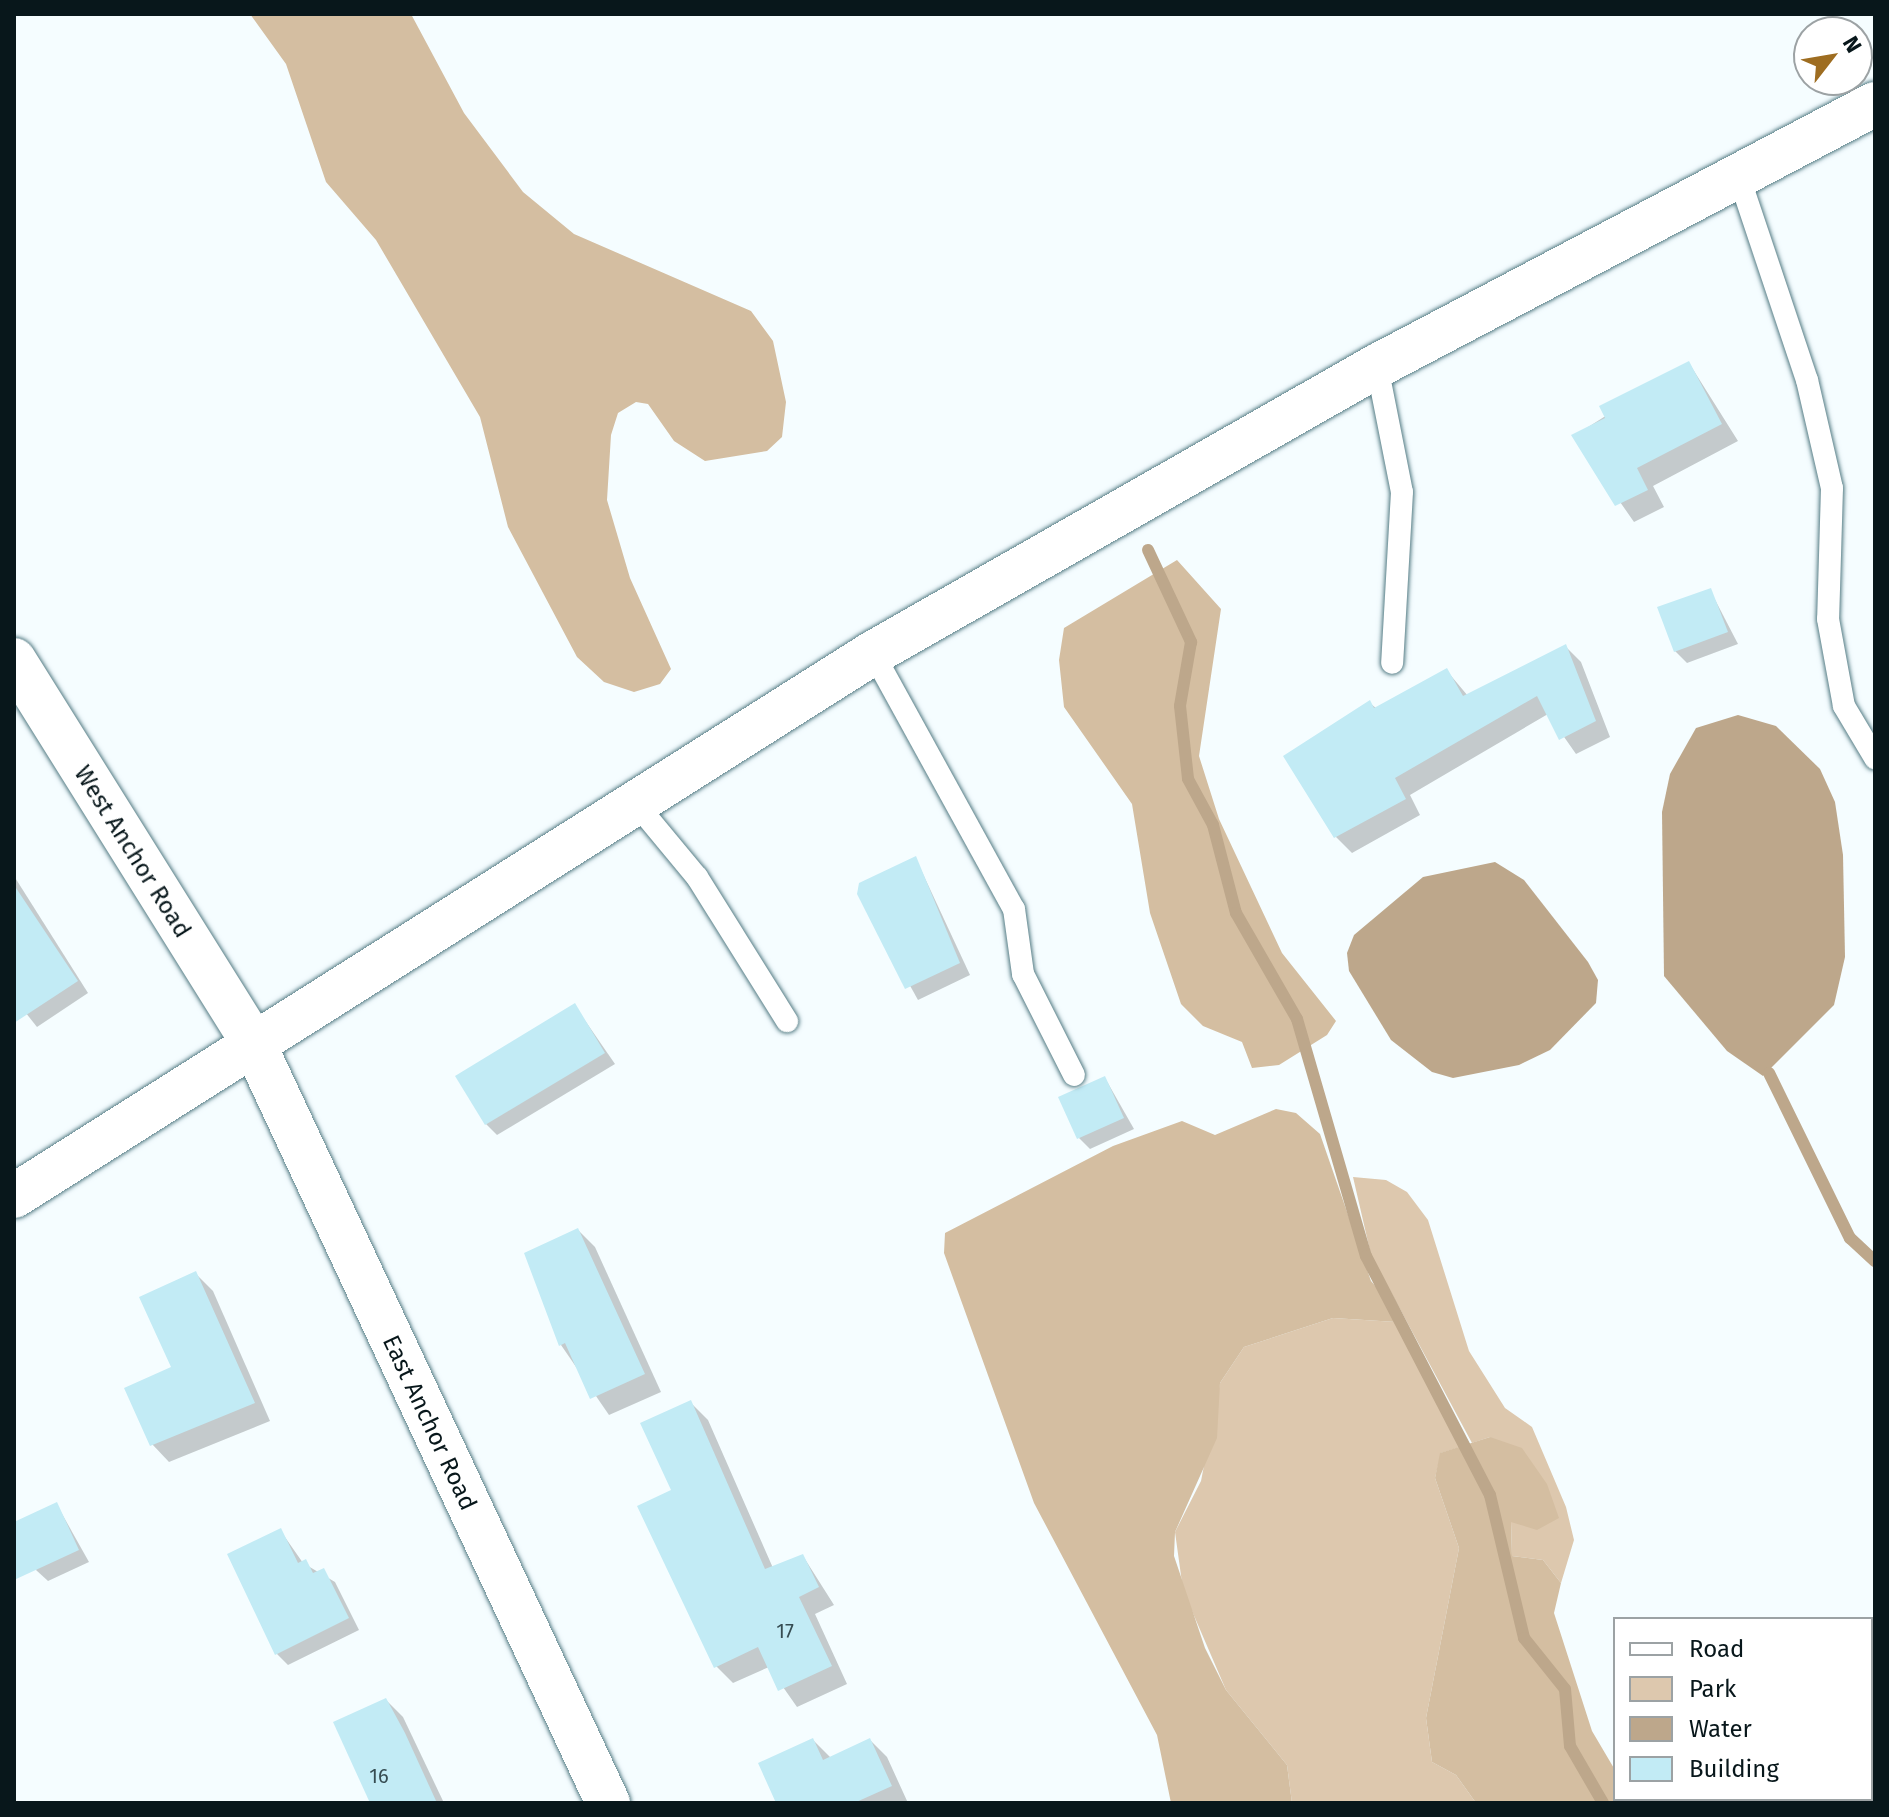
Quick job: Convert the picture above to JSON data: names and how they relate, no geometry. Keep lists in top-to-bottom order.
{
  "streets": {
    "main road": ["West Anchor Road", "East Anchor Road"]
  },
  "crossings": [
    ["West Anchor Road", "East Anchor Road"]
  ],
  "house_numbers": ["17", "16"],
  "legend": [
    "Road",
    "Park",
    "Water",
    "Building"
  ],
  "north": "top right"
}
